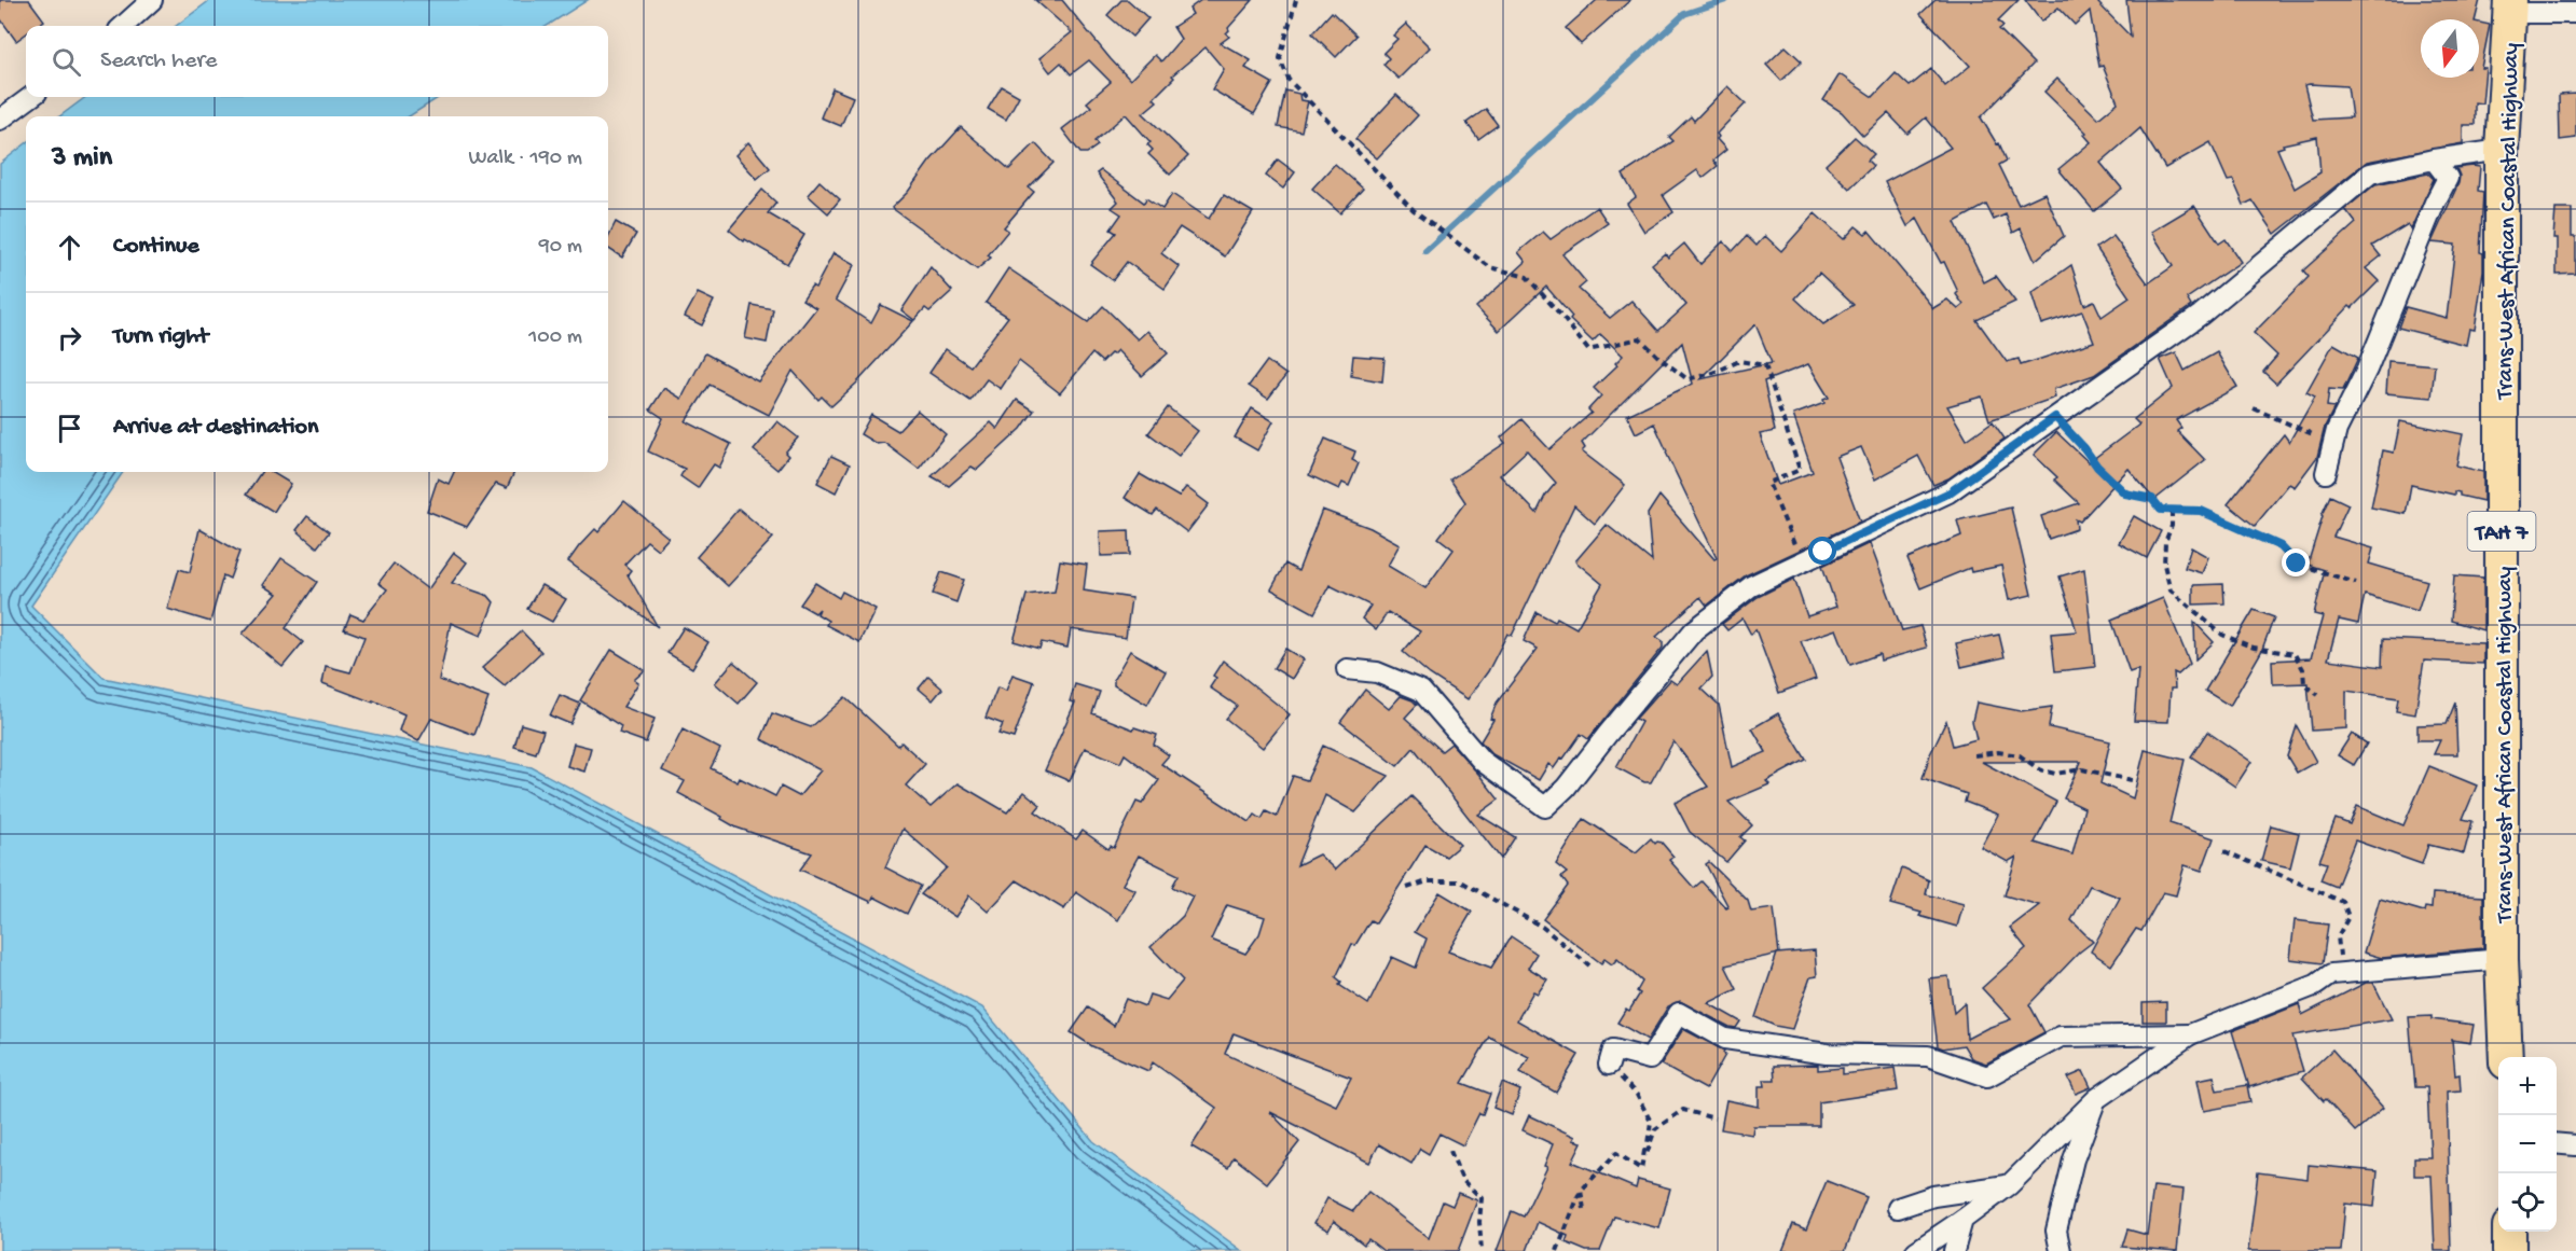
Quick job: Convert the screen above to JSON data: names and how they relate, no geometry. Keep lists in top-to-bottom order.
{
  "streets": {
    "highway": ["Trans-West African Coastal Highway", "TAH 7"]
  },
  "north": "bottom",
  "page": {
    "search": "Search here",
    "heading": ["3 min", "Walk · 190 m"],
    "list": [
      ["Continue", "90 m"],
      ["Turn right", "100 m"],
      "Arrive at destination"
    ],
    "map_buttons": ["+", "−"]
  }
}
